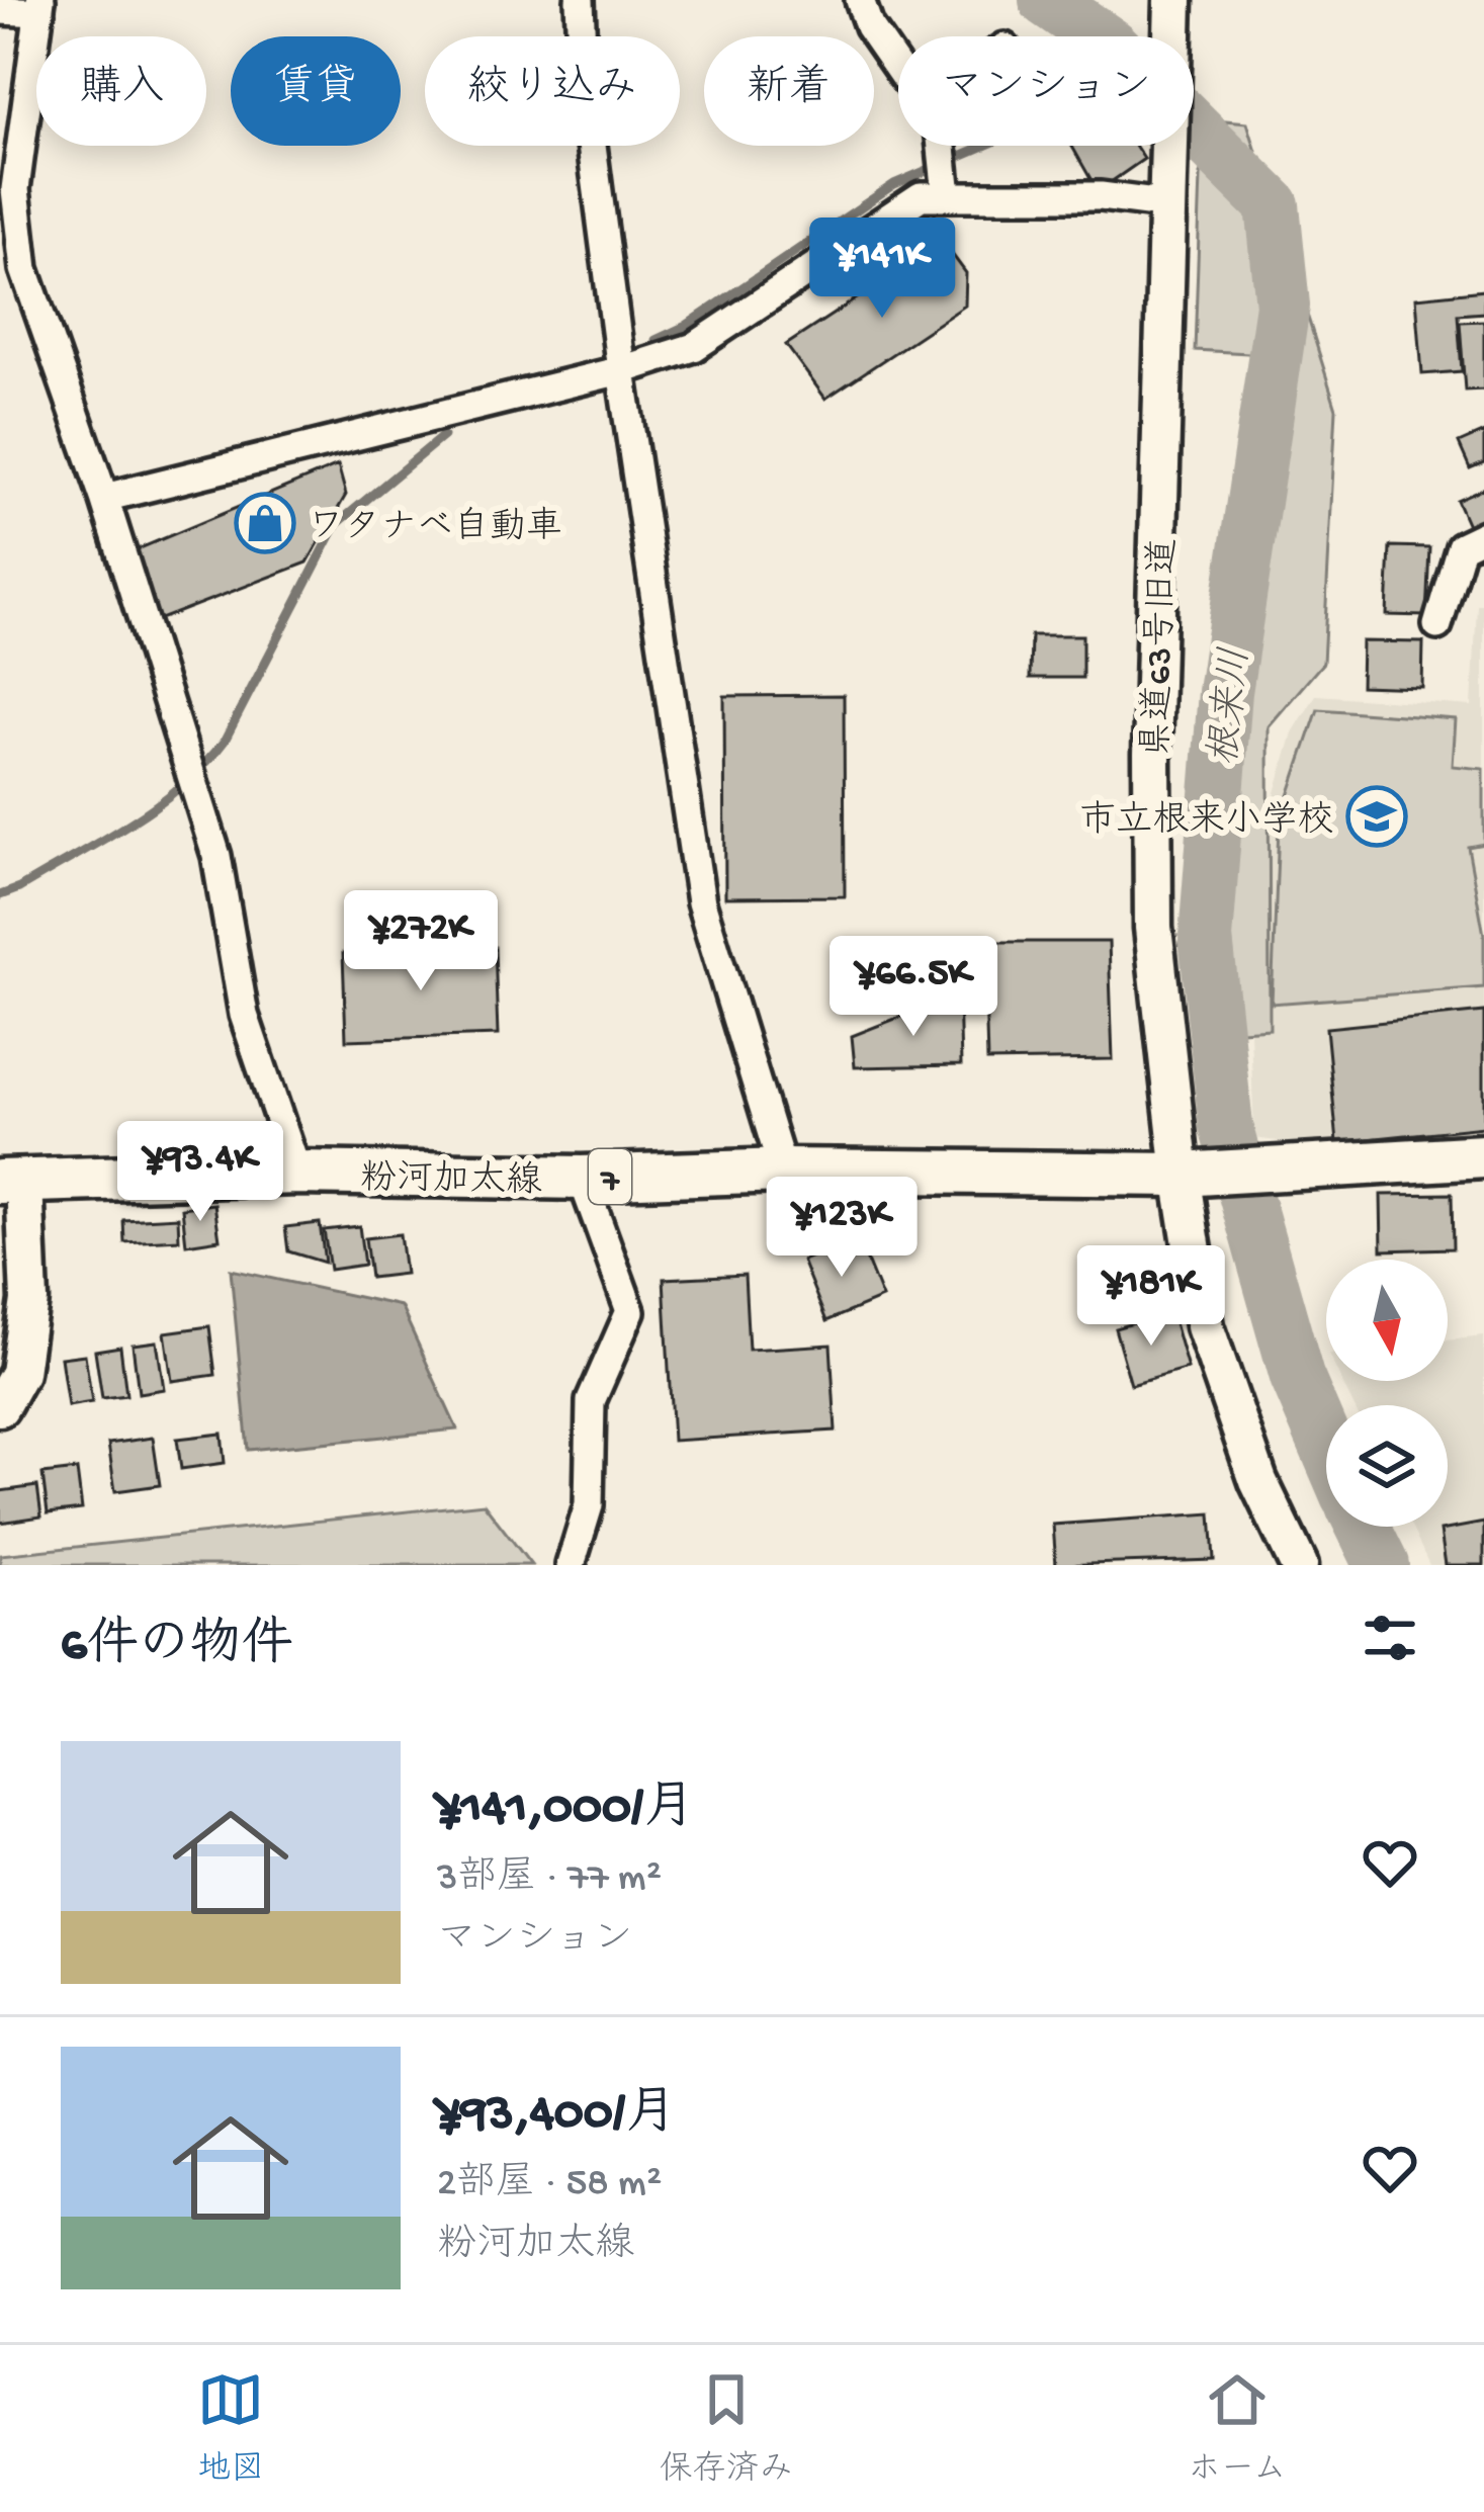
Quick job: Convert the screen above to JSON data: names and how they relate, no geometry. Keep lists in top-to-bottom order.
{
  "streets": {
    "main road": ["粉河加太線", "7"],
    "street": ["県道63号旧道"]
  },
  "crossings": [
    ["県道63号旧道", "粉河加太線"]
  ],
  "water": ["根来川"],
  "places": {
    "shop": ["ワタナベ自動車"],
    "school or university": ["市立根来小学校"]
  },
  "north": "bottom",
  "page": {
    "chip": [
      "購入",
      "賃貸",
      "絞り込み",
      "新着",
      "マンション"
    ],
    "price": [
      "¥141K",
      "¥272K",
      "¥66.5K",
      "¥93.4K",
      "¥123K",
      "¥181K"
    ],
    "heading": "6件の物件",
    "list": [
      {
        "name": "¥141,000/月",
        "note": "3部屋 · 77 m² · マンション"
      },
      {
        "name": "¥93,400/月",
        "note": "2部屋 · 58 m² · 粉河加太線"
      }
    ],
    "tabs": ["地図", "保存済み", "ホーム"]
  }
}
